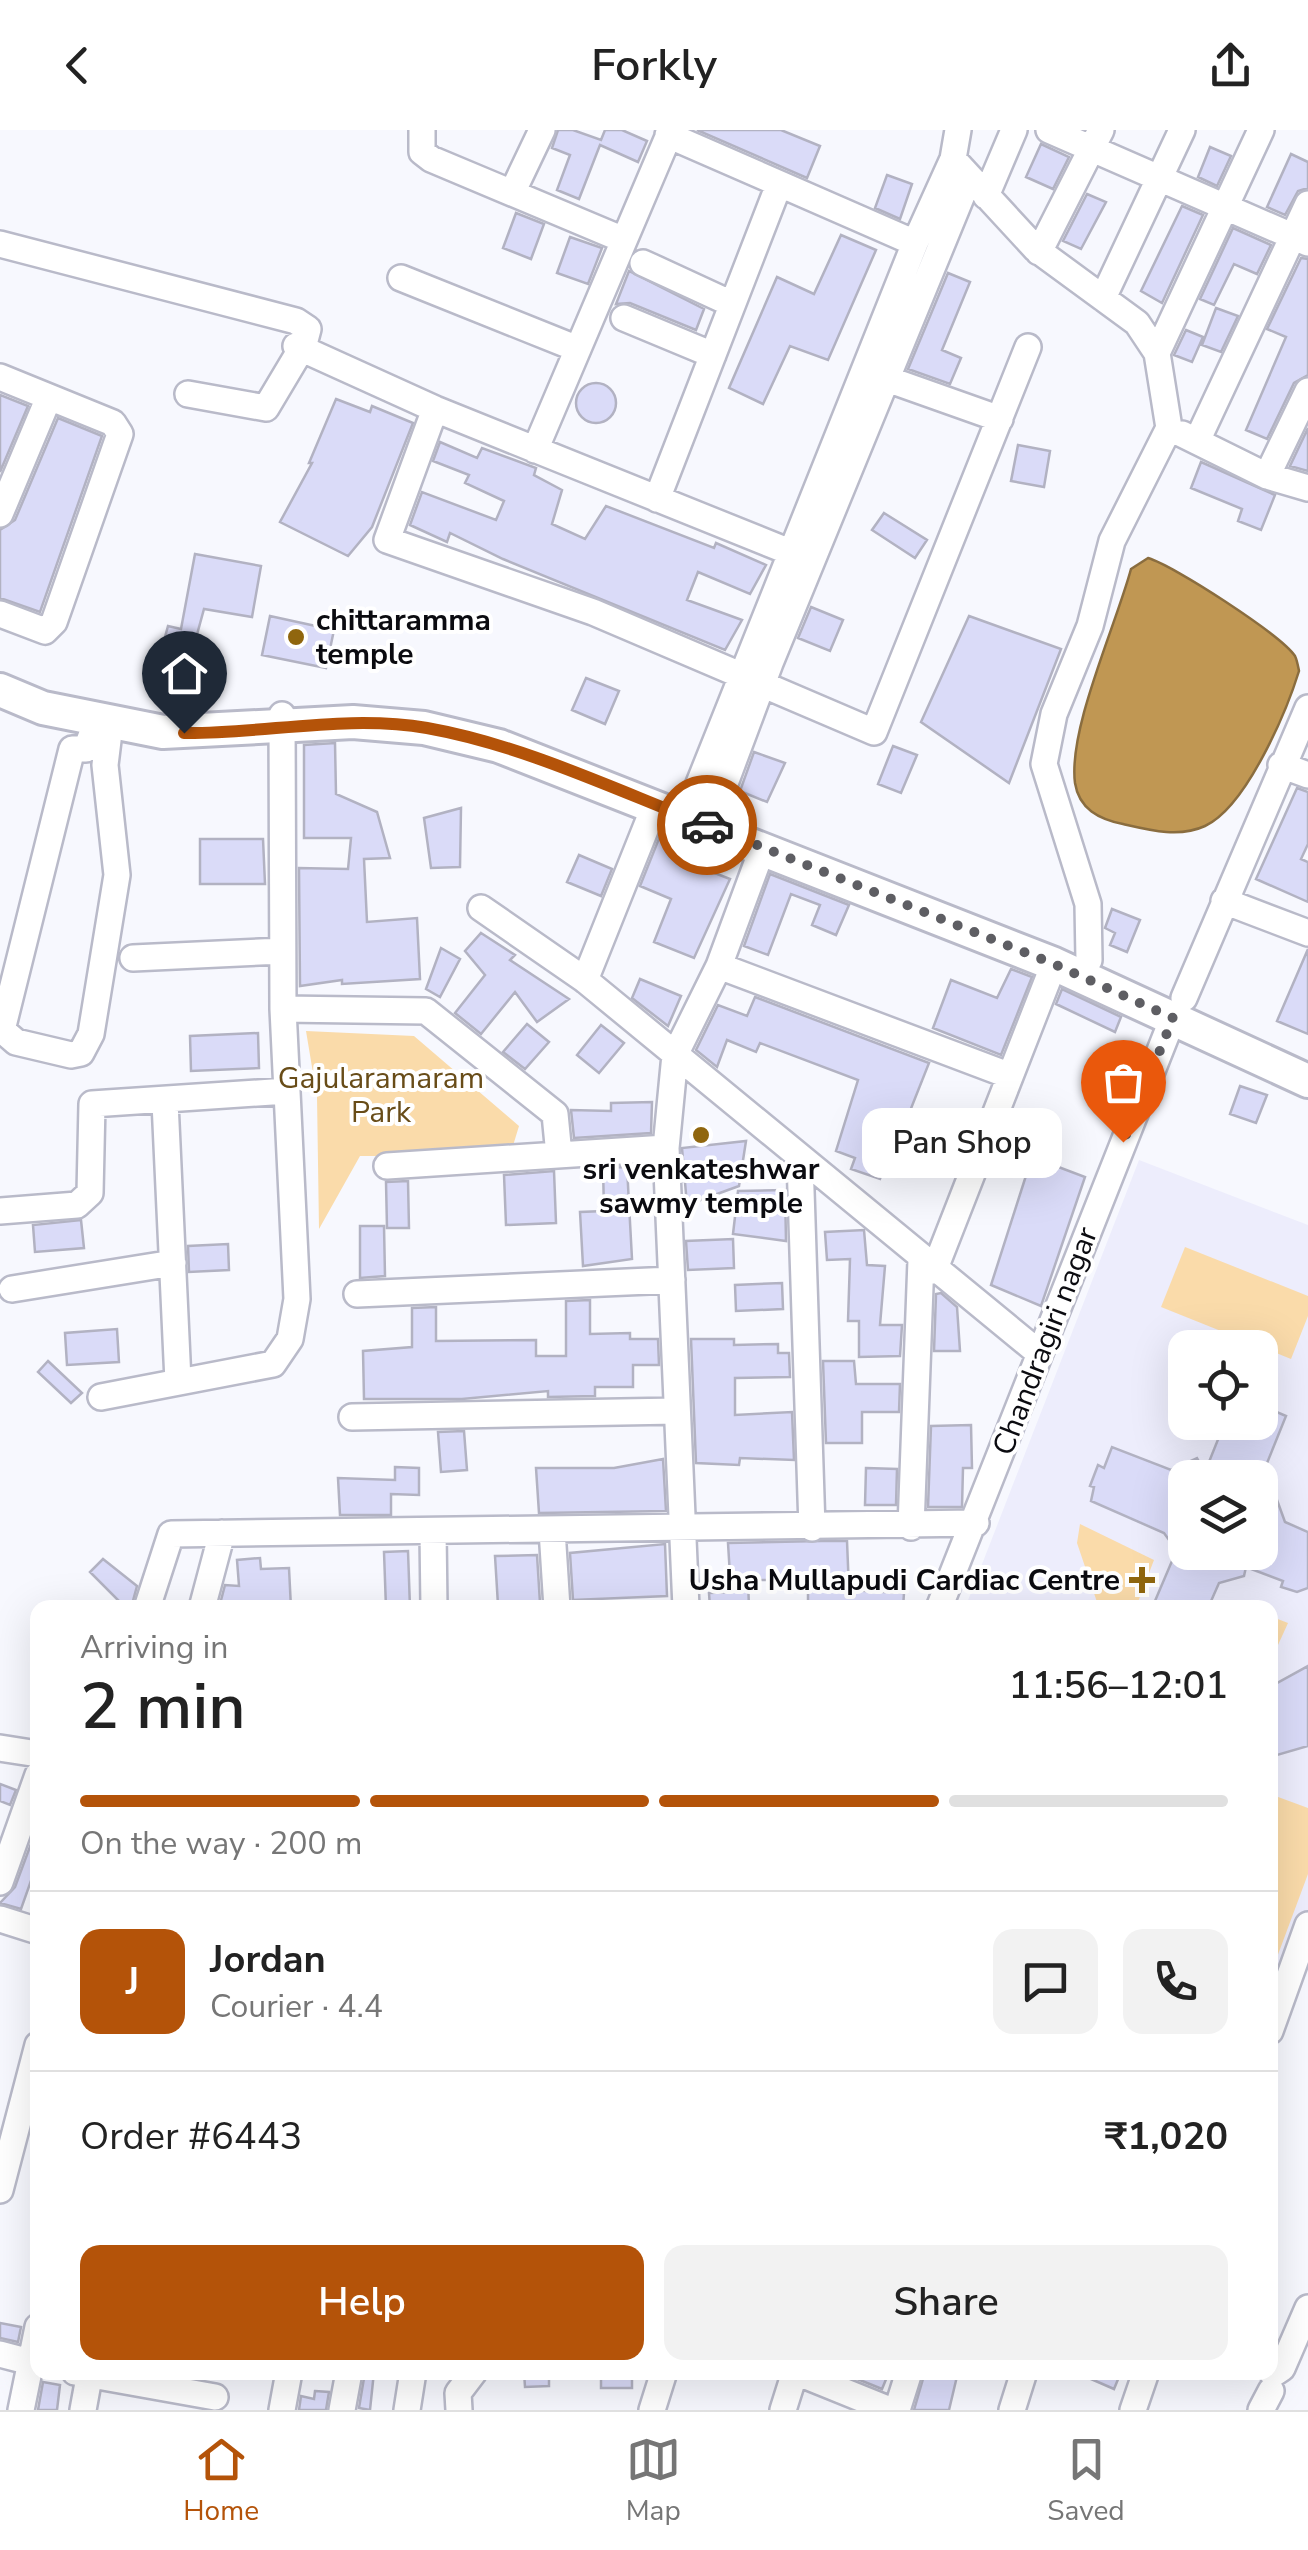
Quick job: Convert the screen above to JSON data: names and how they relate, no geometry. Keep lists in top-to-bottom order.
{
  "streets": {
    "street": ["Chandragiri nagar"]
  },
  "parks": ["Gajularamaram Park"],
  "places": {
    "other": ["chittaramma temple", "sri venkateshwar sawmy temple", "Pan Shop"],
    "health": ["Usha Mullapudi Cardiac Centre"]
  },
  "page": {
    "header": "Forkly",
    "bubble": "Pan Shop",
    "heading": ["2 min", "Arriving in", "11:56–12:01"],
    "panel": [
      "Jordan",
      "Courier · 4.4",
      "Order #6443",
      "₹1,020"
    ],
    "bar": "On the way · 200 m",
    "round": "J",
    "buttons": ["Help", "Share"],
    "tabs": ["Home", "Map", "Saved"]
  }
}
